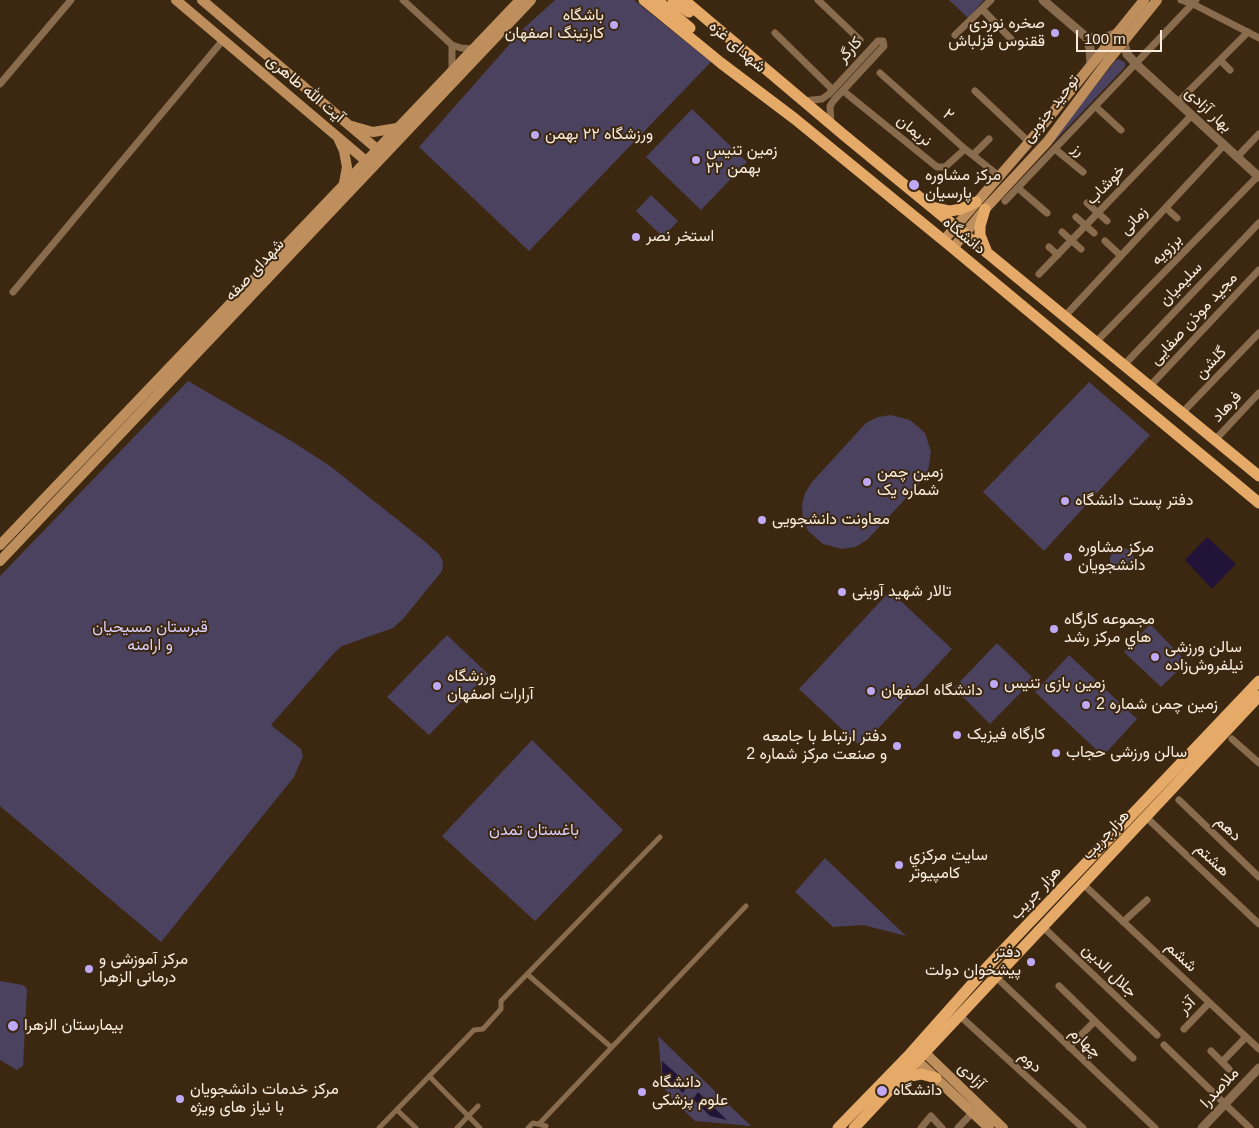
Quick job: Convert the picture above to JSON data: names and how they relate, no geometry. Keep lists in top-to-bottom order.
{
  "streets": {
    "main road": [
      "شهدای غزه",
      "آیت الله طاهری",
      "توحید جنوبی",
      "دانشگاه",
      "شهدای صفه",
      "هزارجریب",
      "هزار جریب",
      "آزادی"
    ],
    "street": [
      "کارگر",
      "بهار آزادی",
      "۲",
      "نریمان",
      "رز",
      "خوشاب",
      "زمانی",
      "برزویه",
      "سلیمیان",
      "مجید موذن صفایی",
      "گلشن",
      "فرهاد",
      "دهم",
      "هشتم",
      "ششم",
      "جلال الدین",
      "آذر",
      "چهارم",
      "دوم",
      "ملاصدرا"
    ]
  },
  "crossings": [
    ["شهدای غزه", "کارگر"],
    ["شهدای غزه", "دانشگاه"],
    ["کارگر", "دانشگاه"],
    ["آیت الله طاهری", "شهدای صفه"],
    ["توحید جنوبی", "بهار آزادی"],
    ["توحید جنوبی", "۲"],
    ["توحید جنوبی", "دانشگاه"],
    ["بهار آزادی", "خوشاب"],
    ["بهار آزادی", "زمانی"],
    ["بهار آزادی", "برزویه"],
    ["۲", "نریمان"],
    ["زمانی", "دانشگاه"],
    ["دانشگاه", "برزویه"],
    ["دانشگاه", "سلیمیان"],
    ["دانشگاه", "مجید موذن صفایی"],
    ["دانشگاه", "گلشن"],
    ["دانشگاه", "فرهاد"],
    ["هزارجریب", "هشتم"],
    ["هزارجریب", "هزار جریب"],
    ["هزارجریب", "ششم"],
    ["هزارجریب", "جلال الدین"],
    ["هزارجریب", "چهارم"],
    ["هزارجریب", "دوم"],
    ["هزارجریب", "آزادی"],
    ["هزار جریب", "آزادی"],
    ["ششم", "آذر"]
  ],
  "parks": ["قبرستان مسیحیان و ارامنه", "باغستان تمدن"],
  "places": [
    "باشگاه کارتینگ اصفهان",
    "صخره نوردی ققنوس قزلباش",
    "ورزشگاه ۲۲ بهمن",
    "زمین تنیس ۲۲ بهمن",
    "مرکز مشاوره پارسیان",
    "استخر نصر",
    "زمین چمن شماره یک",
    "دفتر پست دانشگاه",
    "معاونت دانشجویی",
    "مرکز مشاوره دانشجویان",
    "تالار شهید آوینی",
    "مجموعه کارگاه هاي مرکز رشد",
    "سالن ورزشی نیلفروش‌زاده",
    "زمین بازی تنیس",
    "ورزشگاه آرارات اصفهان",
    "دانشگاه اصفهان",
    "زمین چمن شماره 2",
    "کارگاه فیزیک",
    "دفتر ارتباط با جامعه و صنعت مرکز شماره 2",
    "سالن ورزشی حجاب",
    "سايت مرکزي کامپيوتر",
    "دفتر پیشخوان دولت",
    "مرکز آموزشی و درمانی الزهرا",
    "بیمارستان الزهرا",
    "دانشگاه",
    "دانشگاه علوم پزشکی",
    "مرکز خدمات دانشجویان با نیاز های ویژه"
  ],
  "scale_bar": "100 m"
}
